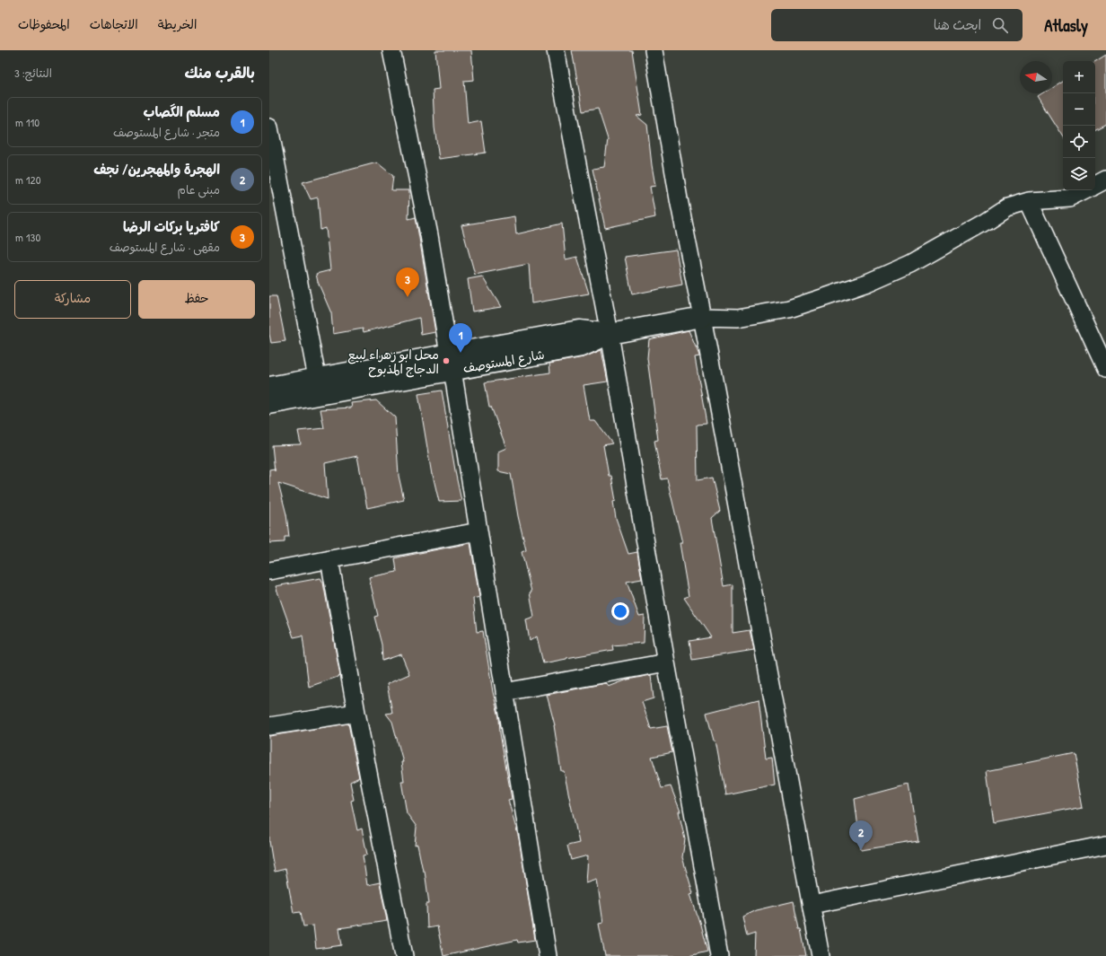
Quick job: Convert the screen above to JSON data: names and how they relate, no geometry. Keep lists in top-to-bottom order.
{
  "streets": {
    "street": ["شارع المستوصف"]
  },
  "places": ["محل ابو زهراء لبيع الدجاج المذبوح"],
  "north": "left",
  "page": {
    "header": "Atlasly",
    "search": "ابحث هنا",
    "nav": ["الخريطة", "الاتجاهات", "المحفوظات"],
    "heading": ["بالقرب منك", "النتائج: 3"],
    "map_buttons": ["+", "−"],
    "list": [
      {
        "mark": "1",
        "name": "مسلم الگصاب",
        "note": "متجر · شارع المستوصف",
        "value": "110 m"
      },
      {
        "mark": "2",
        "name": "الهجرة والمهجرين/ نجف",
        "note": "مبنى عام",
        "value": "120 m"
      },
      {
        "mark": "3",
        "name": "كافتريا بركات الرضا",
        "note": "مقهى · شارع المستوصف",
        "value": "130 m"
      }
    ],
    "pins": ["3", "1", "2"],
    "buttons": ["حفظ", "مشاركة"]
  }
}
